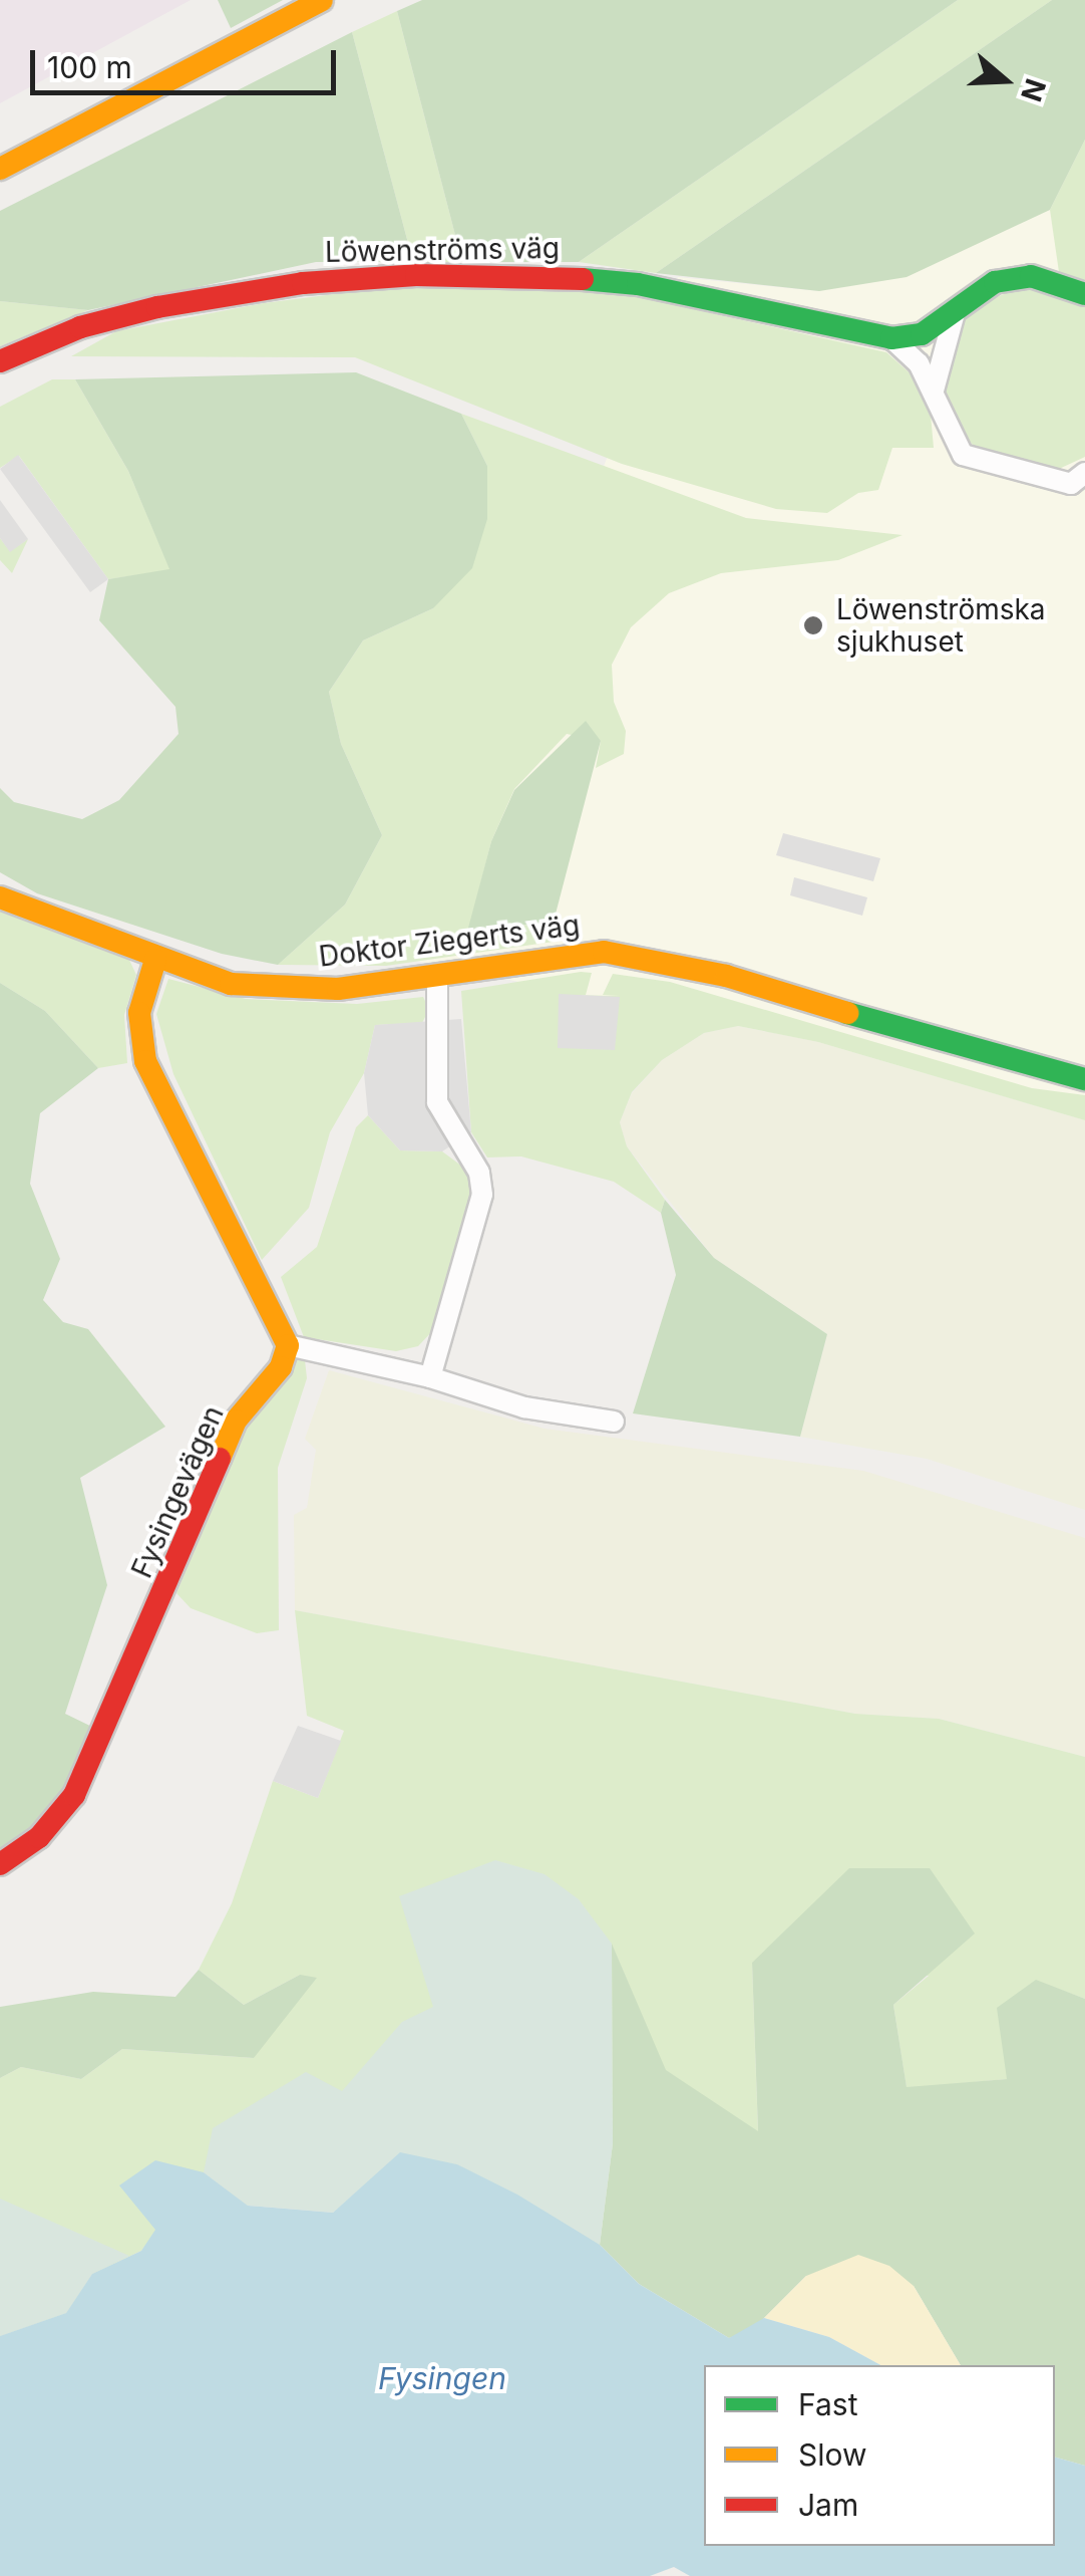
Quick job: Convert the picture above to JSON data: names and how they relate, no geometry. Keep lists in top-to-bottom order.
{
  "streets": {
    "street": ["Löwenströms väg", "Doktor Ziegerts väg", "Fysingevägen"]
  },
  "water": ["Fysingen"],
  "places": ["Löwenströmska sjukhuset"],
  "legend": ["Fast", "Slow", "Jam"],
  "scale_bar": "100 m",
  "north": "right"
}
